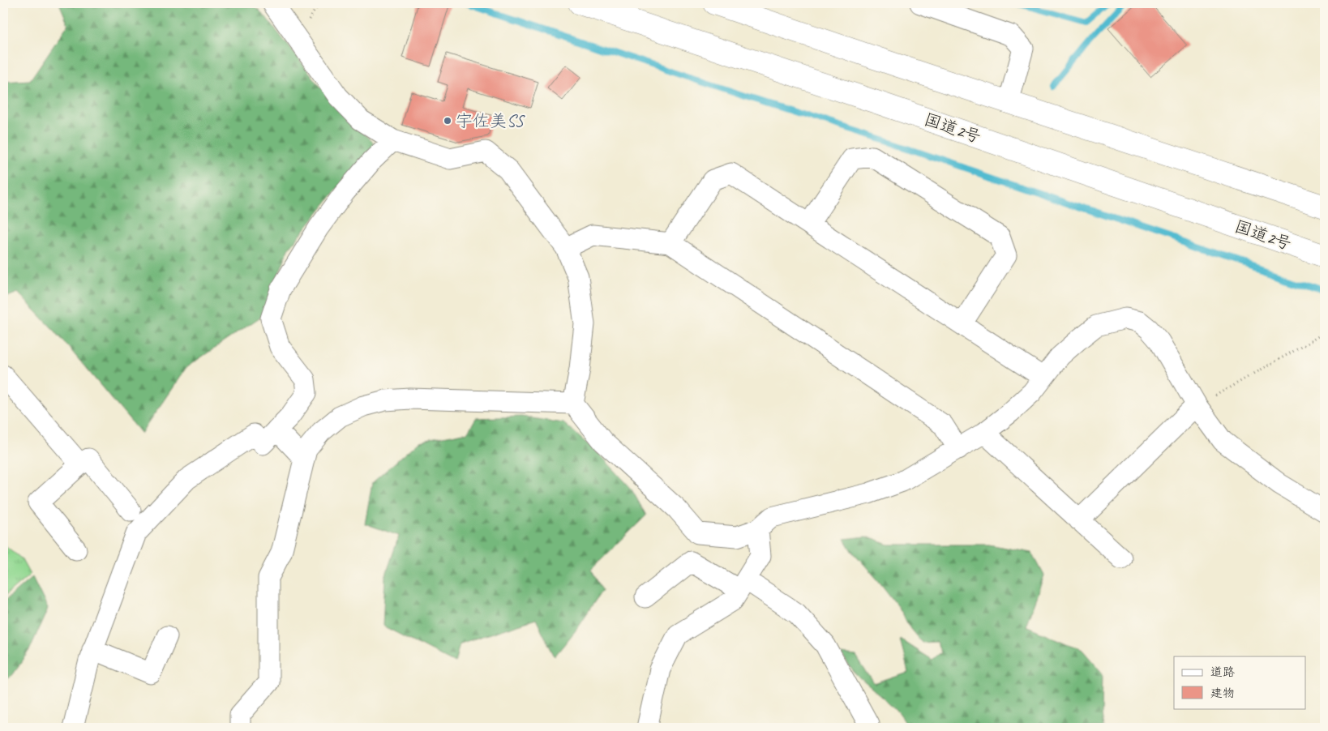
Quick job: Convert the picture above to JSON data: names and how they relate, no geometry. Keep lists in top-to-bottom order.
{
  "streets": {
    "highway": ["国道2号"]
  },
  "places": ["宇佐美SS"],
  "legend": ["道路", "建物"]
}
